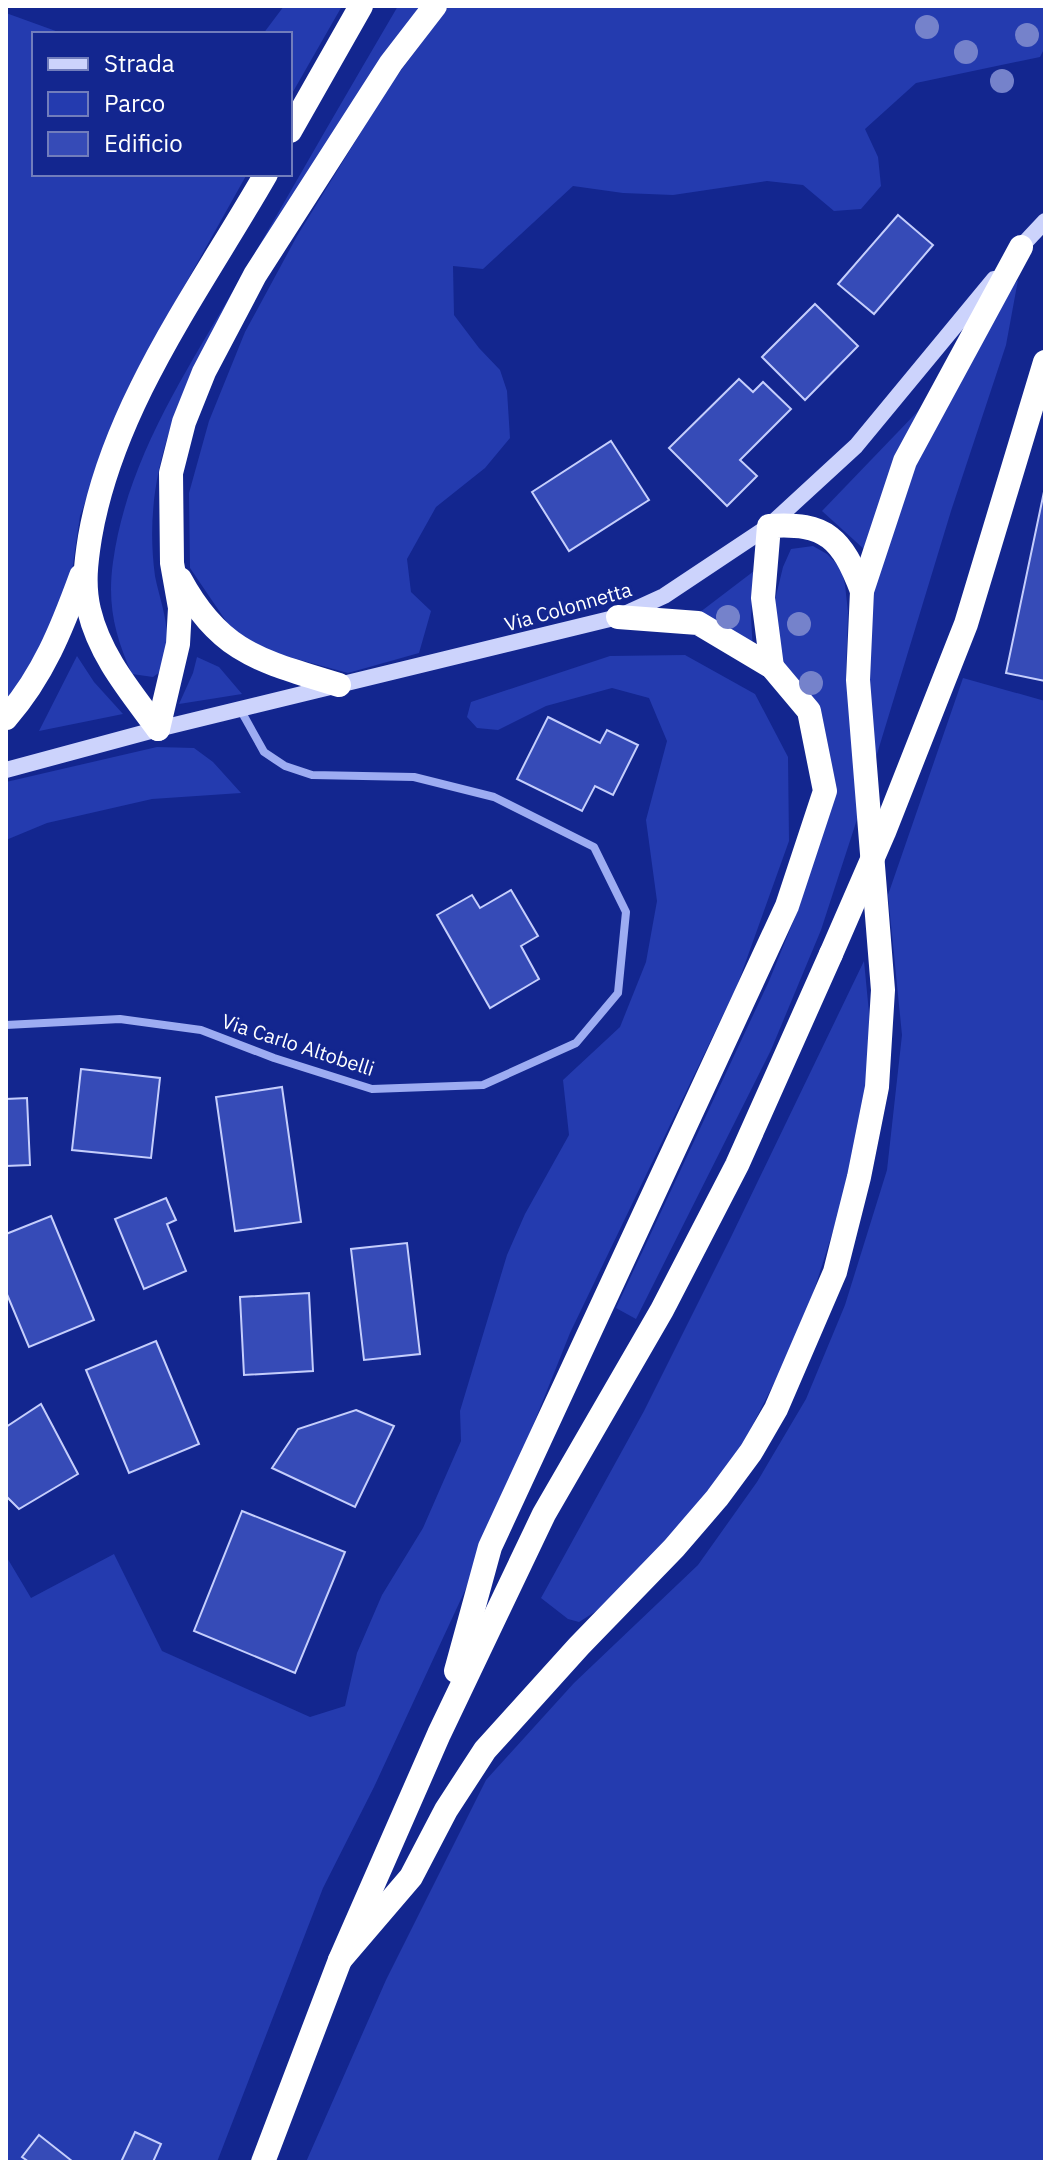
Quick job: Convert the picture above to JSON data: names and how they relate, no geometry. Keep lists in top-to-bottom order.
{
  "streets": {
    "main road": ["Via Colonnetta"],
    "street": ["Via Carlo Altobelli"]
  },
  "crossings": [
    ["Via Colonnetta", "Via Carlo Altobelli"]
  ],
  "legend": ["Strada", "Parco", "Edificio"]
}
